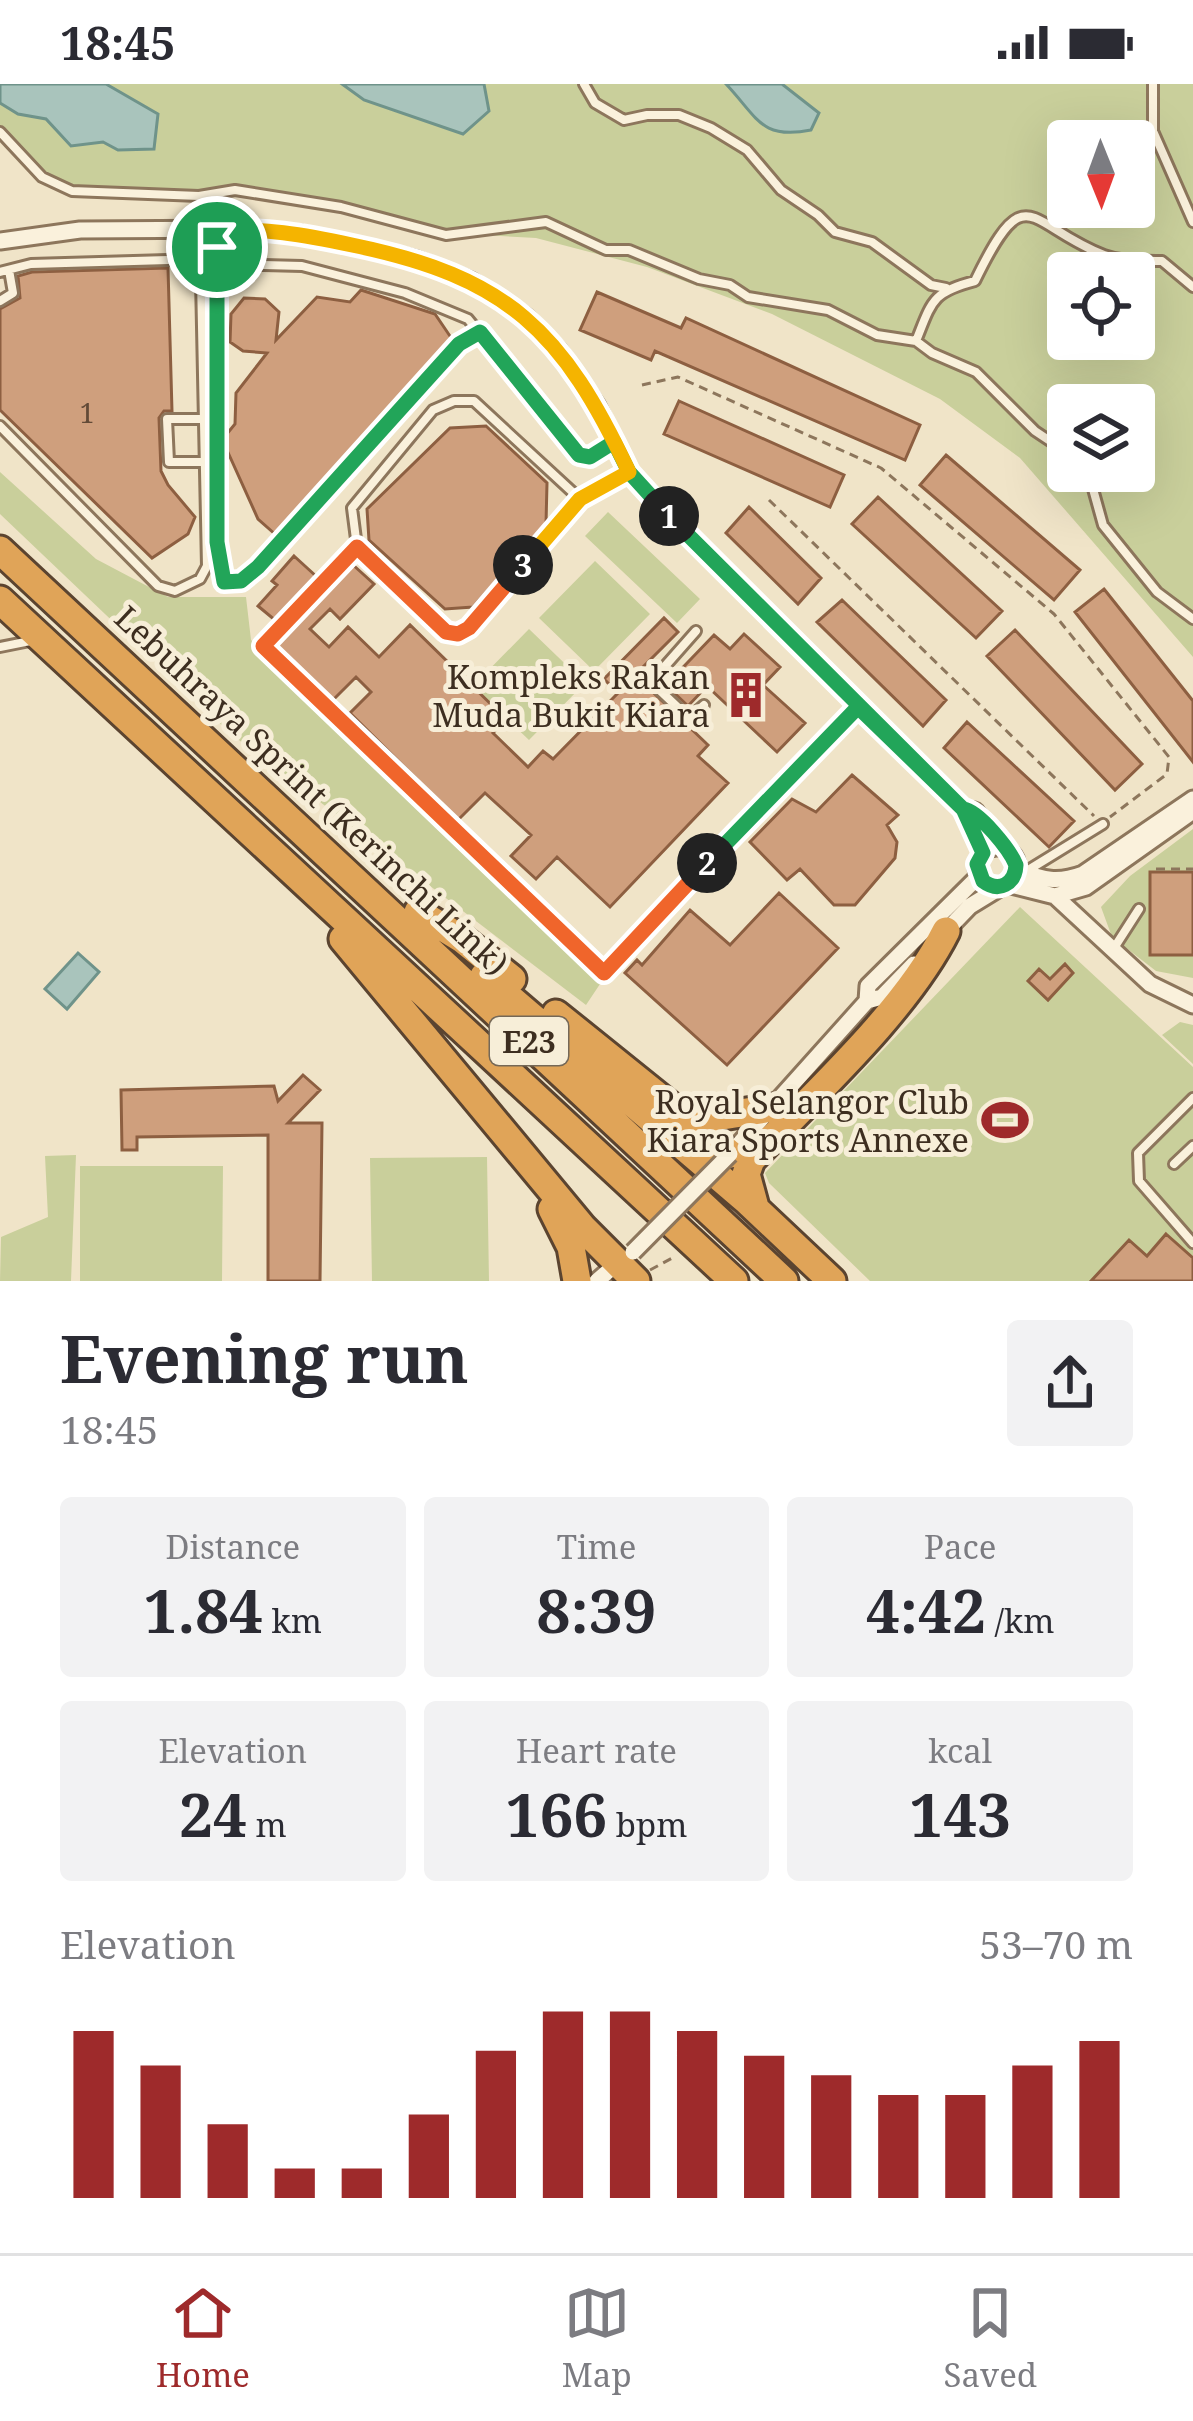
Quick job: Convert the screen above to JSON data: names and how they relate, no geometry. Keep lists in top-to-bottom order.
{
  "streets": {
    "highway": ["Lebuhraya Sprint (Kerinchi Link)", "E23"]
  },
  "places": {
    "building": ["Kompleks Rakan Muda Bukit Kiara"],
    "sports": ["Royal Selangor Club Kiara Sports Annexe"]
  },
  "house_numbers": ["1"],
  "north": "bottom",
  "page": {
    "status": "18:45",
    "pins": ["1", "3", "2"],
    "heading": ["Evening run", "18:45"],
    "stats": [
      ["Distance", "1.84 km"],
      ["Time", "8:39"],
      ["Pace", "4:42 /km"],
      ["Elevation", "24 m"],
      ["Heart rate", "166 bpm"],
      ["kcal", "143"]
    ],
    "chart": ["Elevation", "53–70 m"],
    "tabs": ["Home", "Map", "Saved"]
  }
}
